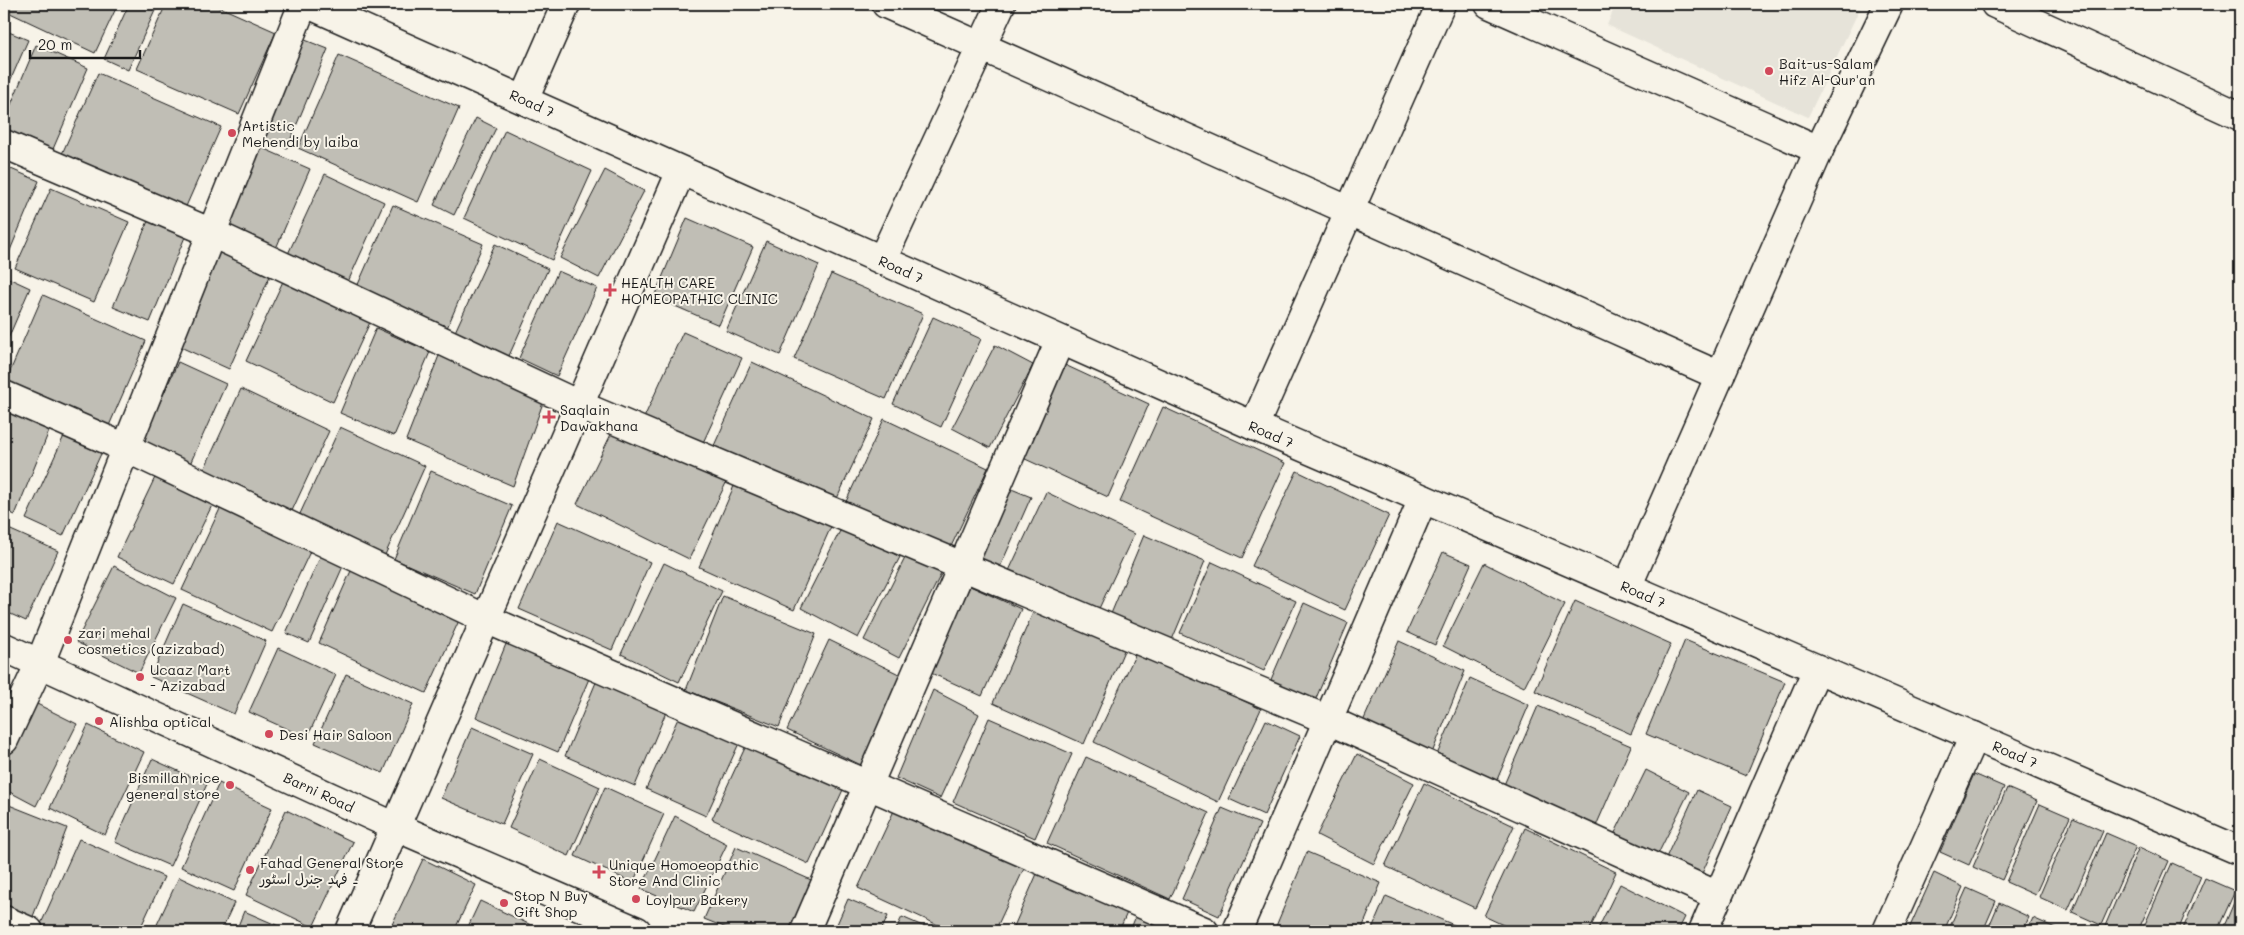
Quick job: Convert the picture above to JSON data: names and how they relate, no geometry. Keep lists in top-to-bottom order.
{
  "streets": {
    "street": ["Road 7", "Barni Road"]
  },
  "places": {
    "other": [
      "Bait-us-Salam Hifz Al-Qur'an",
      "Artistic Mehendi by laiba",
      "zari mehal cosmetics (azizabad)",
      "Ucaaz Mart - Azizabad",
      "Alishba optical",
      "Desi Hair Saloon",
      "Bismillah rice general store",
      "Fahad General Store ۔ فہد جنرل اسٹور",
      "Loylpur Bakery",
      "Stop N Buy Gift Shop"
    ],
    "health": ["HEALTH CARE HOMEOPATHIC CLINIC", "Saqlain Dawakhana", "Unique Homoeopathic Store And Clinic"]
  },
  "scale_bar": "20 m"
}
